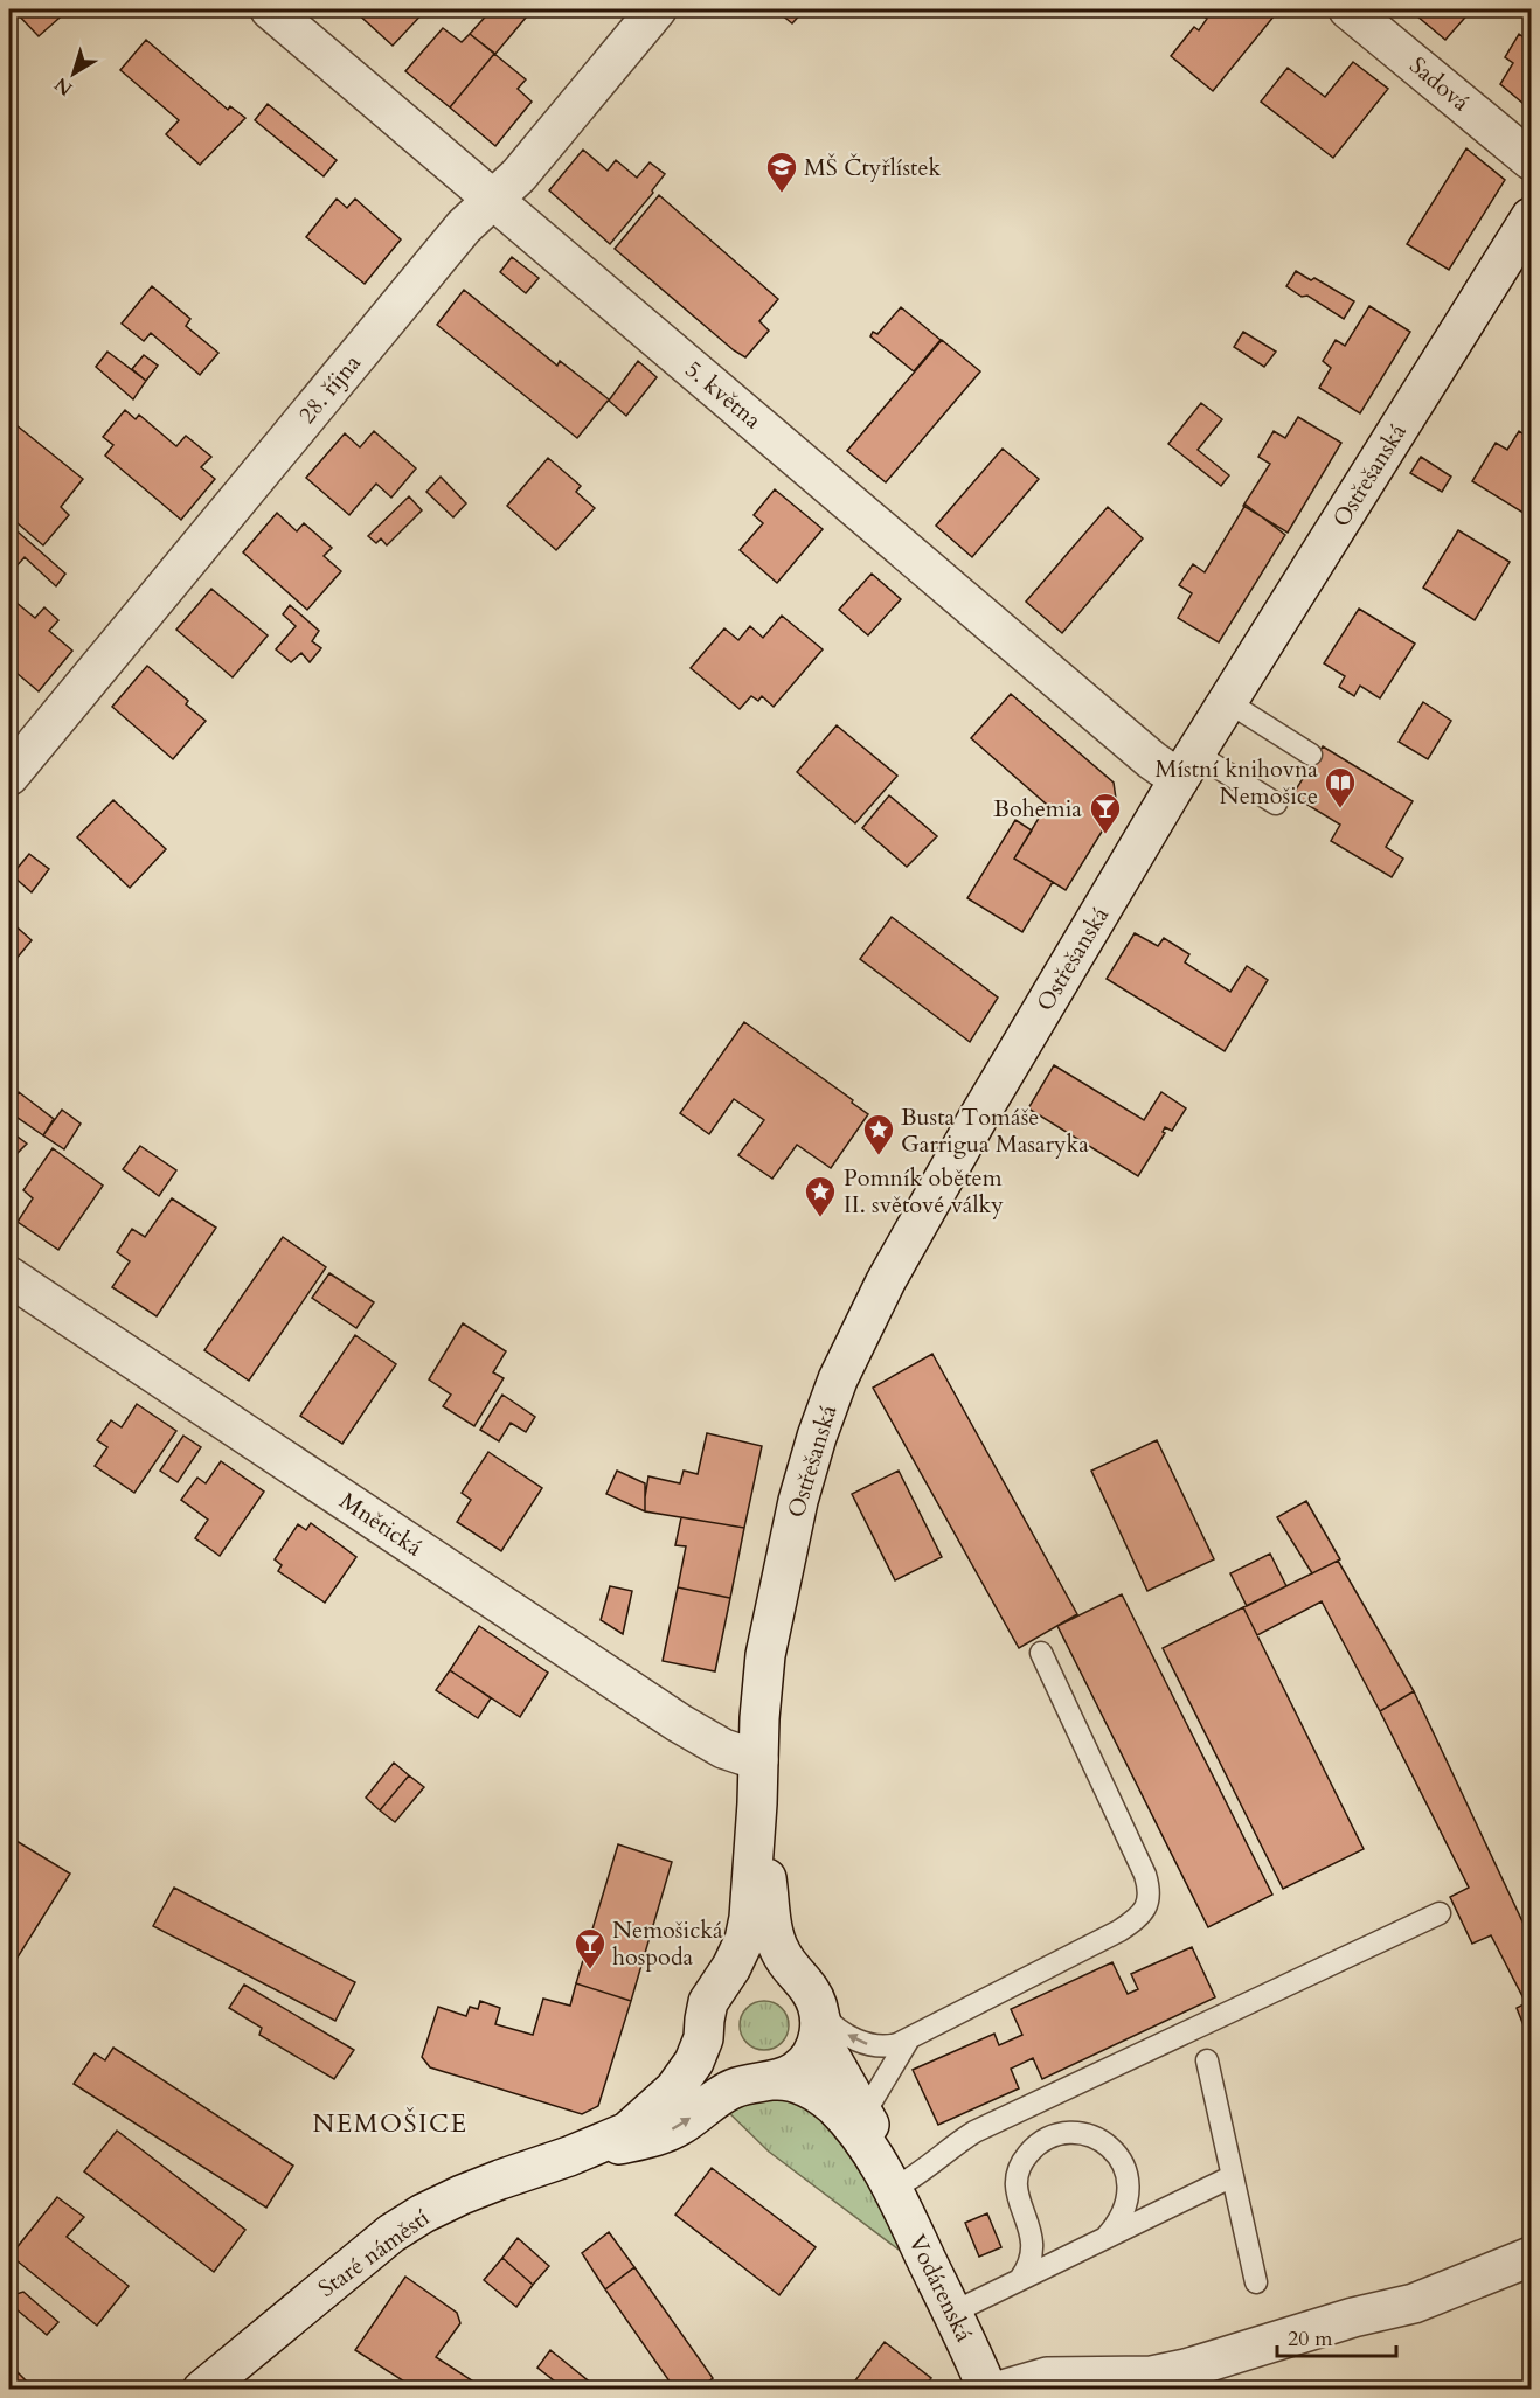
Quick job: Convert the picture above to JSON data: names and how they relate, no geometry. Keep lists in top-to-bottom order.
{
  "streets": {
    "street": [
      "Sadová",
      "28. října",
      "5. května",
      "Ostřešanská",
      "Mnětická",
      "Staré náměstí",
      "Vodárenská"
    ]
  },
  "crossings": [
    ["28. října", "5. května"],
    ["5. května", "Ostřešanská"],
    ["Ostřešanská", "Mnětická"],
    ["Ostřešanská", "Staré náměstí"],
    ["Mnětická", "Staré náměstí"],
    ["Staré náměstí", "Vodárenská"]
  ],
  "districts": ["NEMOŠICE"],
  "places": {
    "school or university": ["MŠ Čtyřlístek"],
    "library": ["Místní knihovna Nemošice"],
    "bar": ["Bohemia", "Nemošická hospoda"],
    "place": ["Busta Tomáše Garrigua Masaryka", "Pomník obětem II. světové války"]
  },
  "scale_bar": "20 m",
  "north": "bottom left"
}
